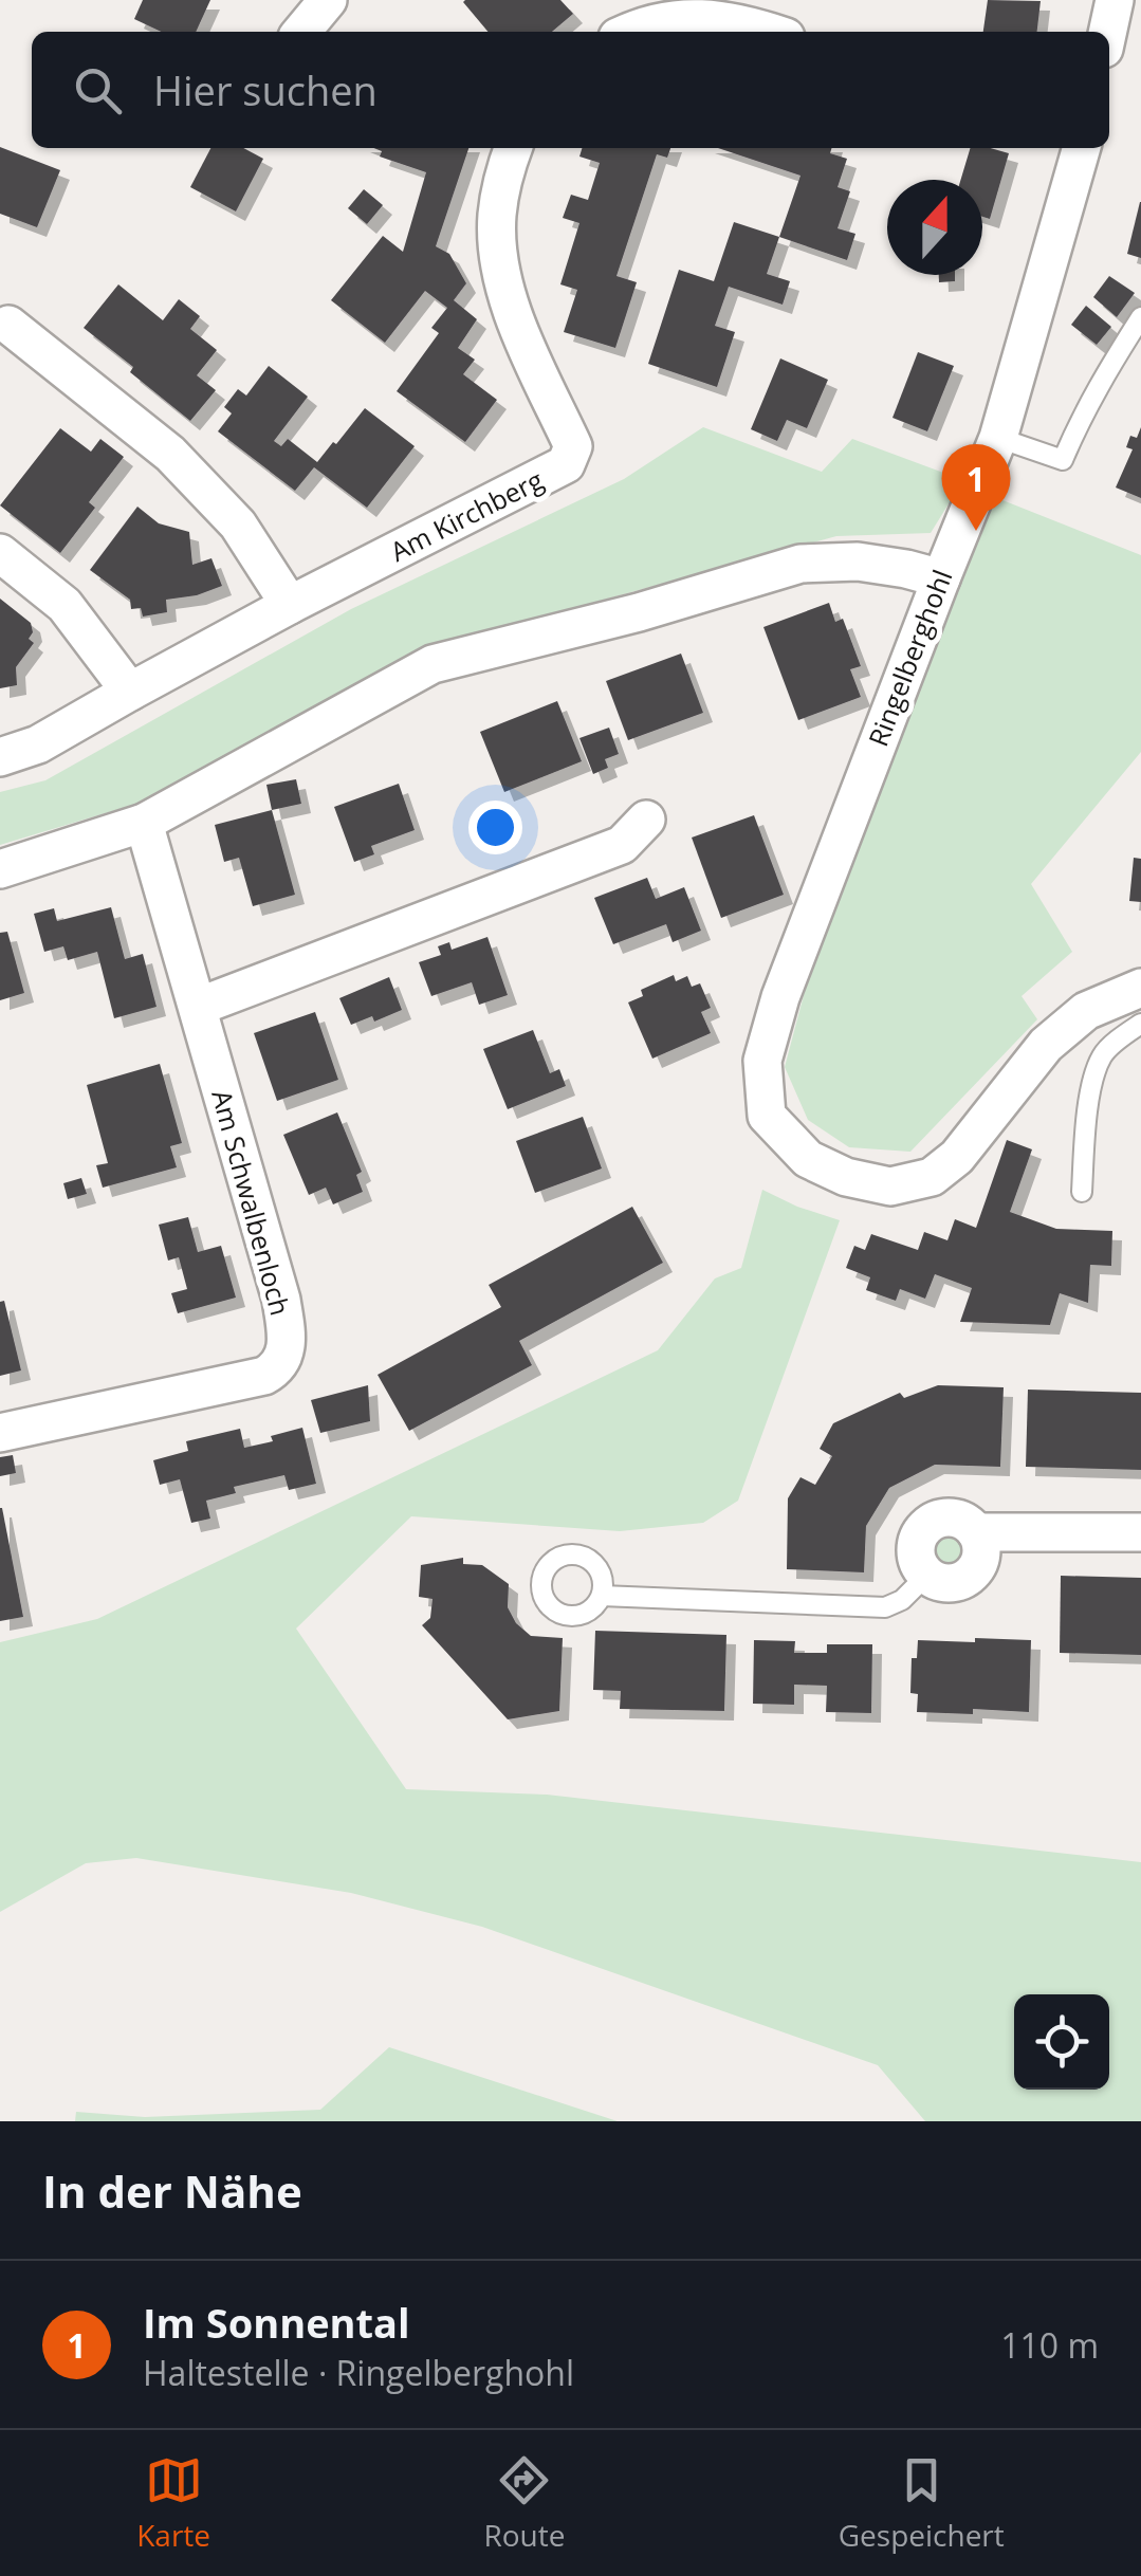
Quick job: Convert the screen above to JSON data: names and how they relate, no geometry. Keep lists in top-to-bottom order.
{
  "streets": {
    "street": ["Am Kirchberg", "Ringelberghohl", "Am Schwalbenloch"]
  },
  "north": "top",
  "page": {
    "search": "Hier suchen",
    "pins": "1",
    "heading": "In der Nähe",
    "list": [
      {
        "mark": "1",
        "name": "Im Sonnental",
        "note": "Haltestelle · Ringelberghohl",
        "value": "110 m"
      }
    ],
    "nav": ["Karte", "Route", "Gespeichert"]
  }
}
